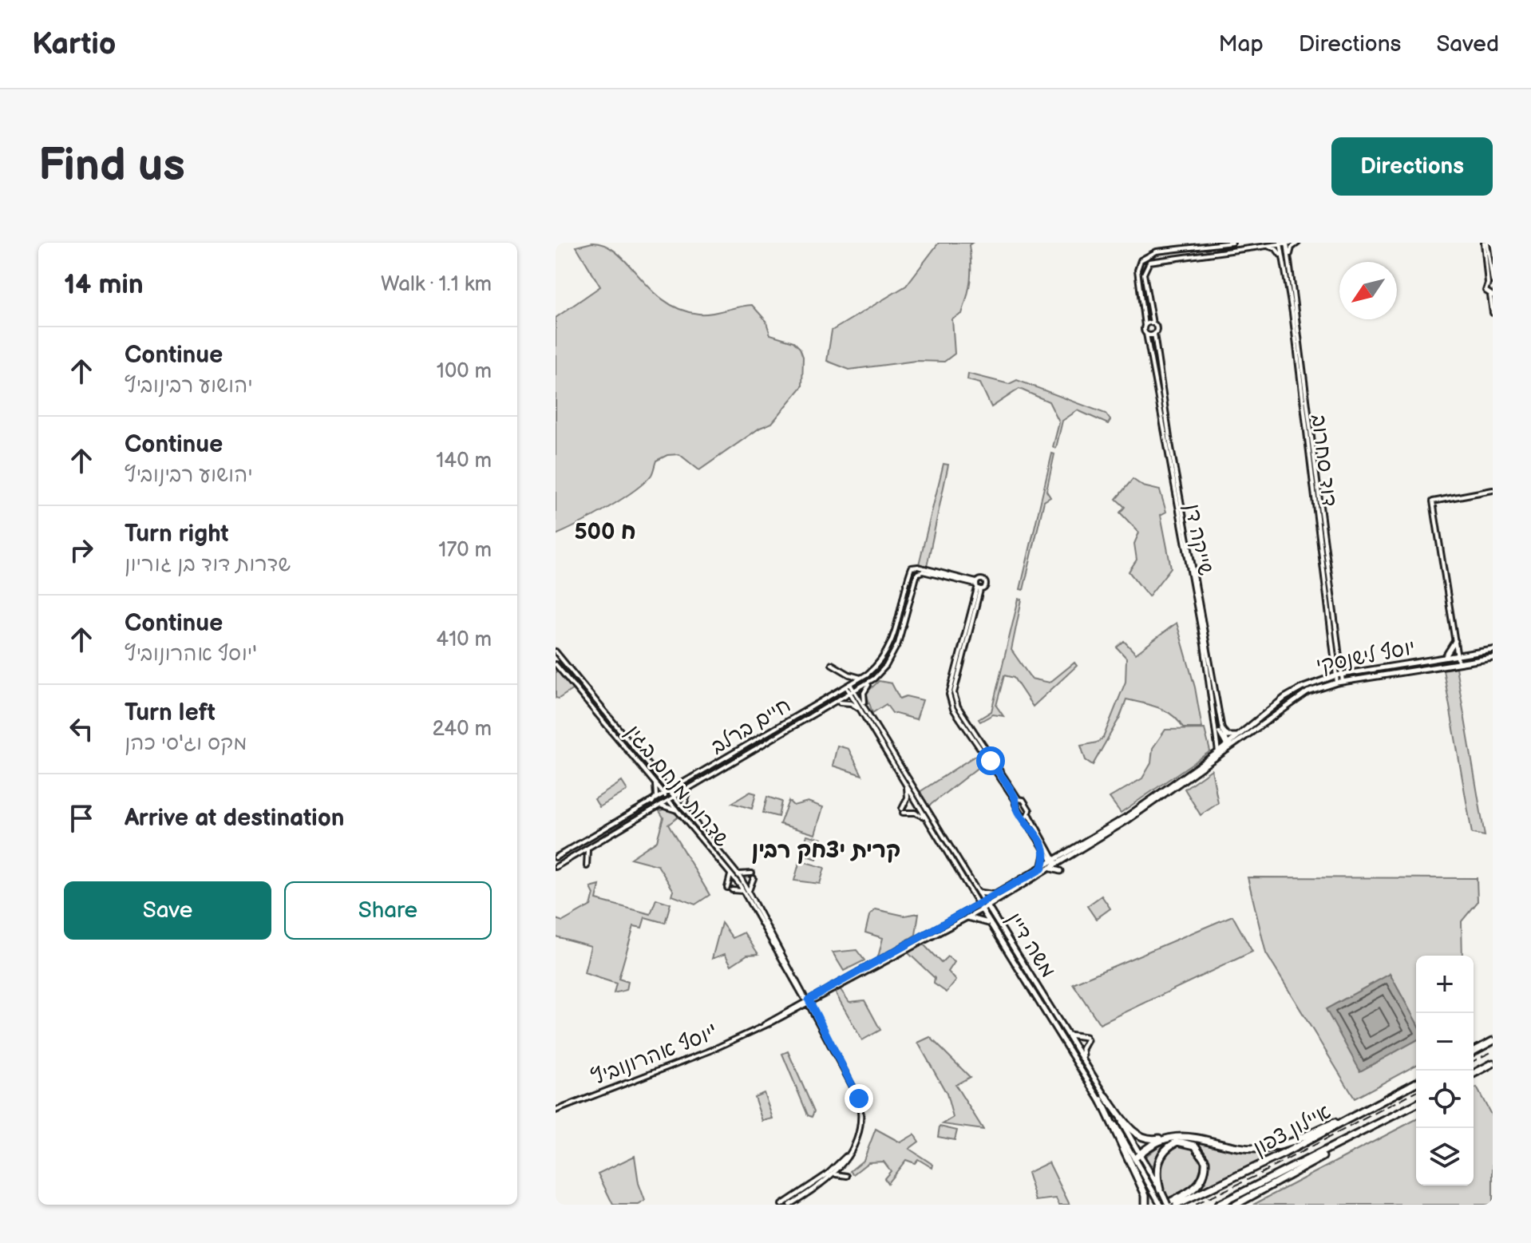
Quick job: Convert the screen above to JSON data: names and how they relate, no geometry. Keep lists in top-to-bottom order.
{
  "streets": {
    "highway": ["איילון צפון"],
    "main road": ["יוסף לישנסקי", "משה דיין"],
    "street": [
      "דוד סחרוב",
      "שייקה דן",
      "חיים ברלב",
      "שדרות מנחם בגין",
      "יוסף אהרונוביץ'"
    ]
  },
  "crossings": [
    ["דוד סחרוב", "שייקה דן"],
    ["דוד סחרוב", "יוסף לישנסקי"],
    ["שייקה דן", "יוסף לישנסקי"],
    ["חיים ברלב", "שדרות מנחם בגין"],
    ["חיים ברלב", "משה דיין"],
    ["שדרות מנחם בגין", "יוסף אהרונוביץ'"],
    ["משה דיין", "יוסף אהרונוביץ'"]
  ],
  "districts": ["ח 500", "קרית יצחק רבין"],
  "north": "bottom left",
  "page": {
    "header": "Kartio",
    "nav": ["Map", "Directions", "Saved"],
    "buttons": [
      "Directions",
      ["Save", "Share"]
    ],
    "title": "Find us",
    "heading": ["14 min", "Walk · 1.1 km"],
    "list": [
      ["Continue", "יהושוע רבינוביץ", "100 m"],
      ["Continue", "יהושוע רבינוביץ", "140 m"],
      ["Turn right", "שדרות דוד בן גוריון", "170 m"],
      ["Continue", "יוסף אהרונוביץ'", "410 m"],
      ["Turn left", "מקס וג'סי כהן", "240 m"],
      "Arrive at destination"
    ],
    "map_buttons": ["+", "−"]
  }
}
